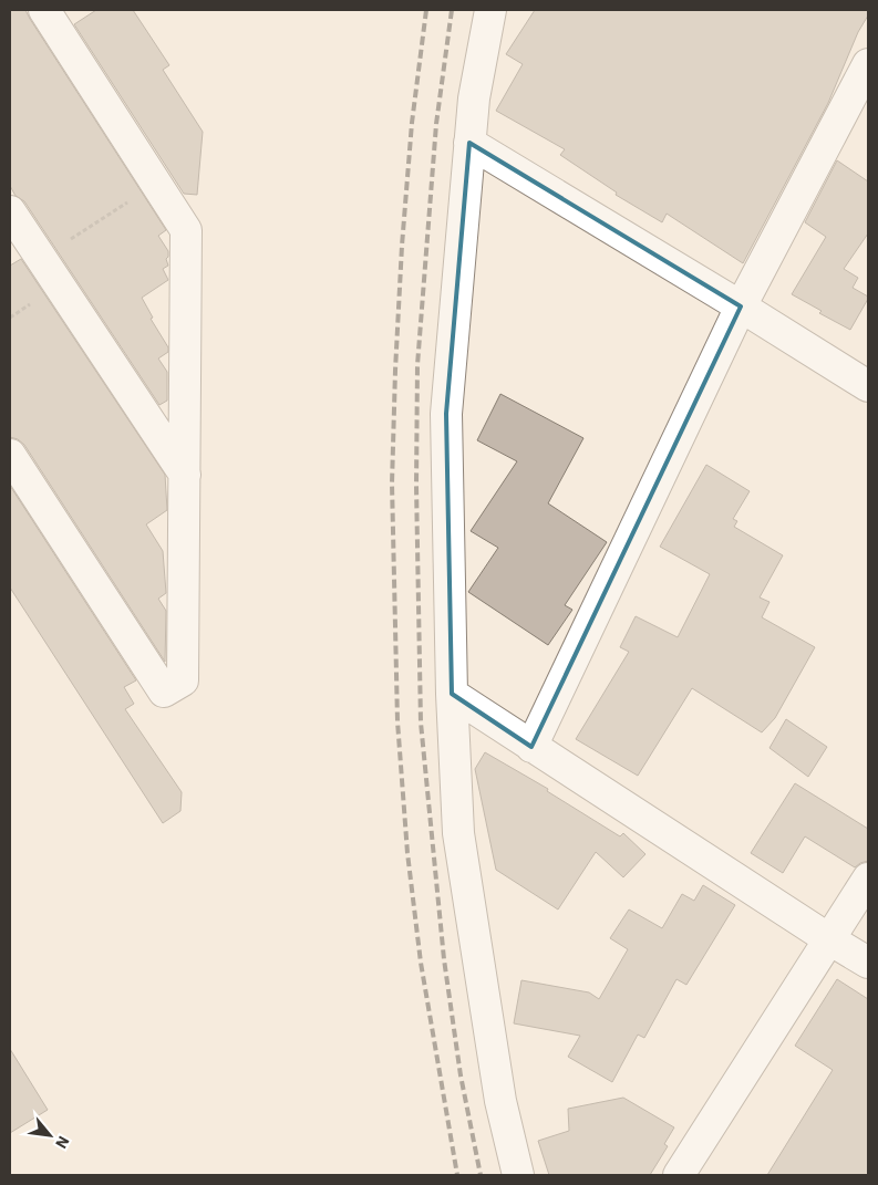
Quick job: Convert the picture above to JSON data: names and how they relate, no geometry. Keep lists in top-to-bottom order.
{
  "north": "bottom right"
}
